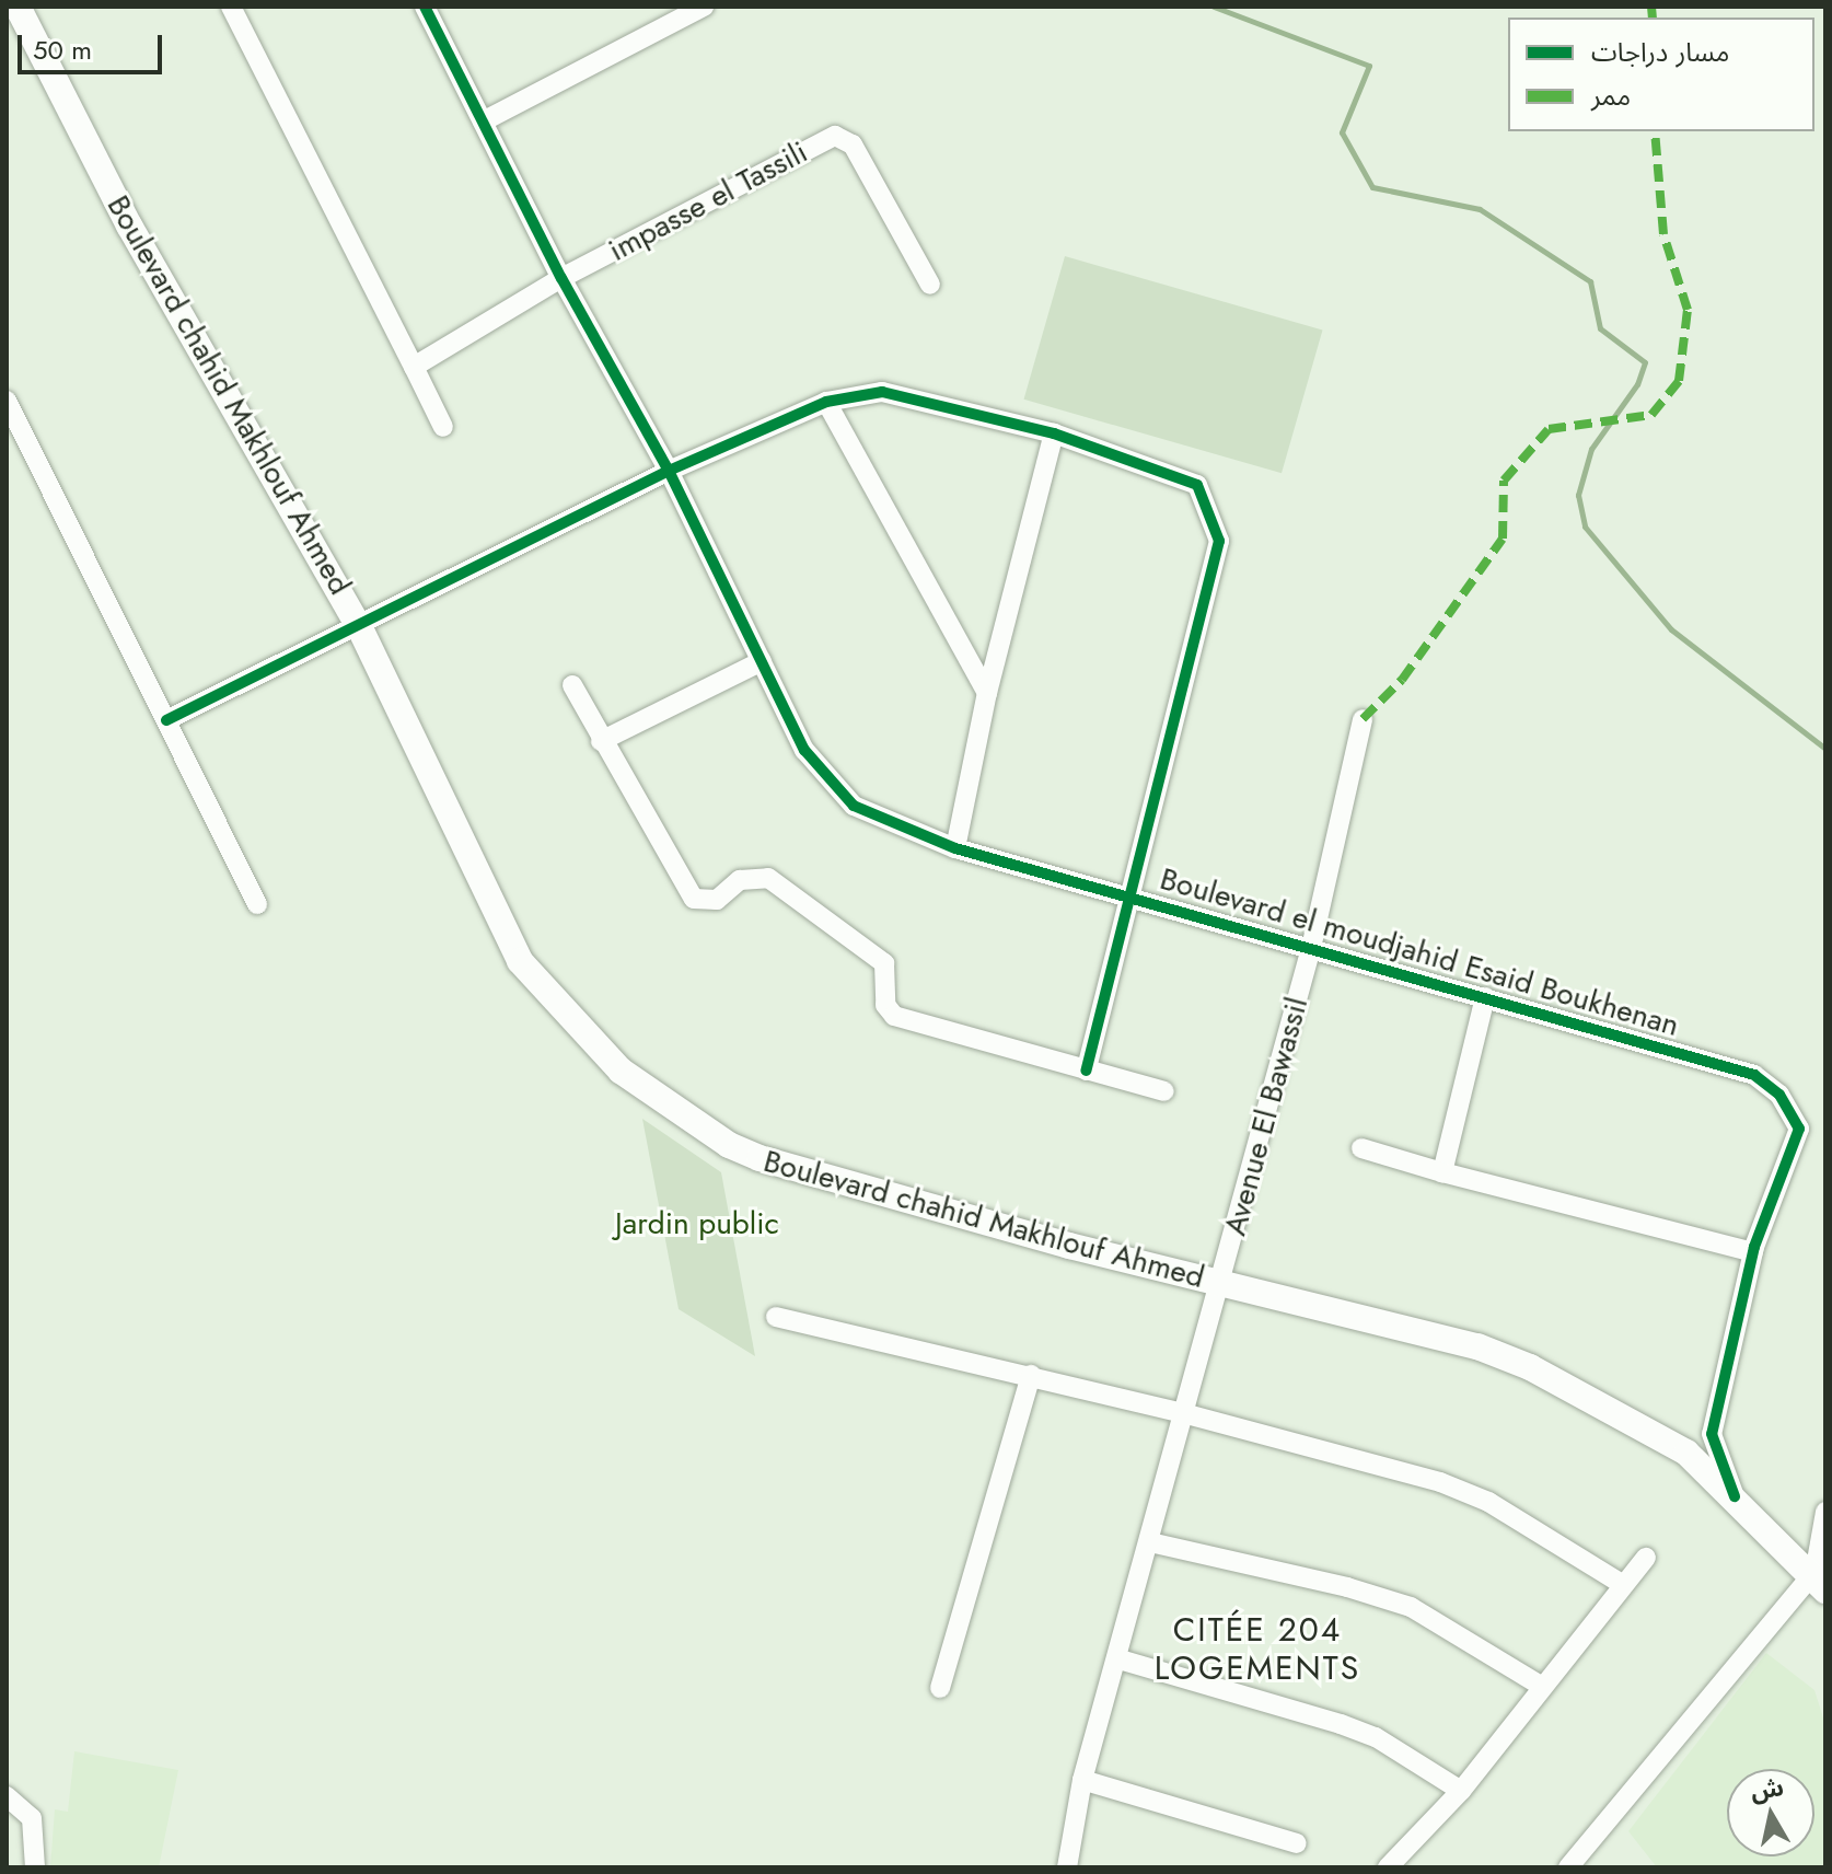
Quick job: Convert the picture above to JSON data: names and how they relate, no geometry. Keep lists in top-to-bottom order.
{
  "streets": {
    "main road": ["Boulevard chahid Makhlouf Ahmed"],
    "street": ["impasse el Tassili", "Boulevard el moudjahid Esaid Boukhenan", "Avenue El Bawassil"]
  },
  "crossings": [
    ["impasse el Tassili", "Boulevard el moudjahid Esaid Boukhenan"],
    ["Boulevard chahid Makhlouf Ahmed", "Boulevard el moudjahid Esaid Boukhenan"],
    ["Boulevard chahid Makhlouf Ahmed", "Avenue El Bawassil"],
    ["Boulevard el moudjahid Esaid Boukhenan", "Avenue El Bawassil"]
  ],
  "districts": ["CITÉE 204 LOGEMENTS"],
  "parks": ["Jardin public"],
  "legend": ["مسار دراجات", "ممر"],
  "scale_bar": "50 m",
  "north": "top"
}
